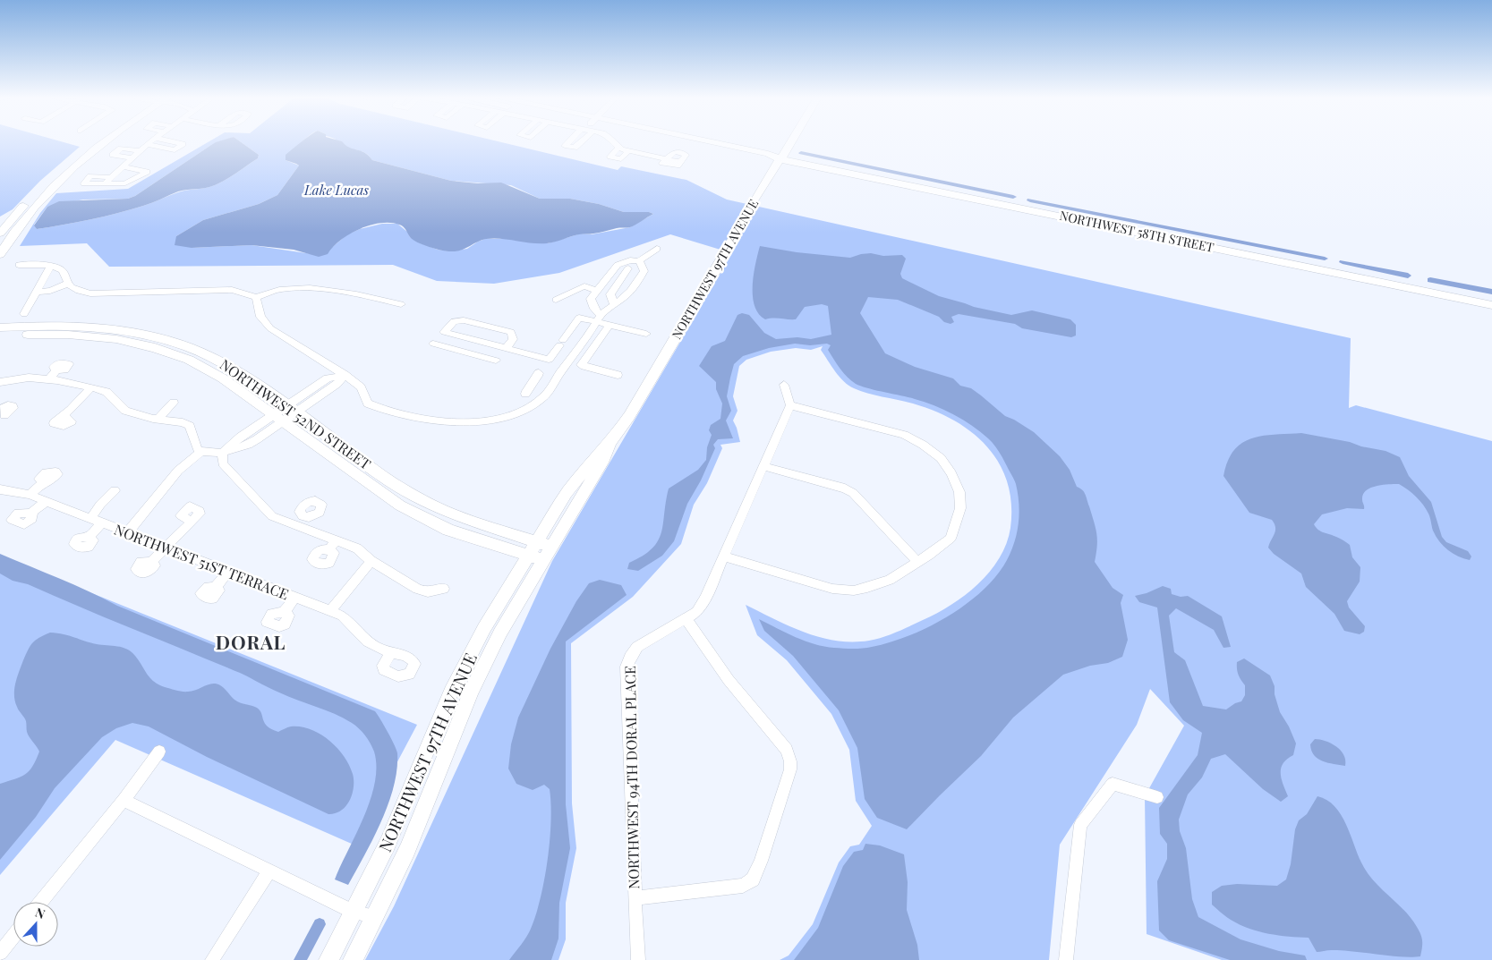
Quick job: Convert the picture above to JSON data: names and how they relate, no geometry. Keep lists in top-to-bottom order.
{
  "streets": {
    "street": [
      "NORTHWEST 58TH STREET",
      "NORTHWEST 97TH AVENUE",
      "NORTHWEST 52ND STREET",
      "NORTHWEST 51ST TERRACE",
      "NORTHWEST 94TH DORAL PLACE"
    ]
  },
  "crossings": [
    ["NORTHWEST 58TH STREET", "NORTHWEST 97TH AVENUE"],
    ["NORTHWEST 97TH AVENUE", "NORTHWEST 52ND STREET"]
  ],
  "districts": ["DORAL"],
  "water": ["Lake Lucas"],
  "north": "top"
}
